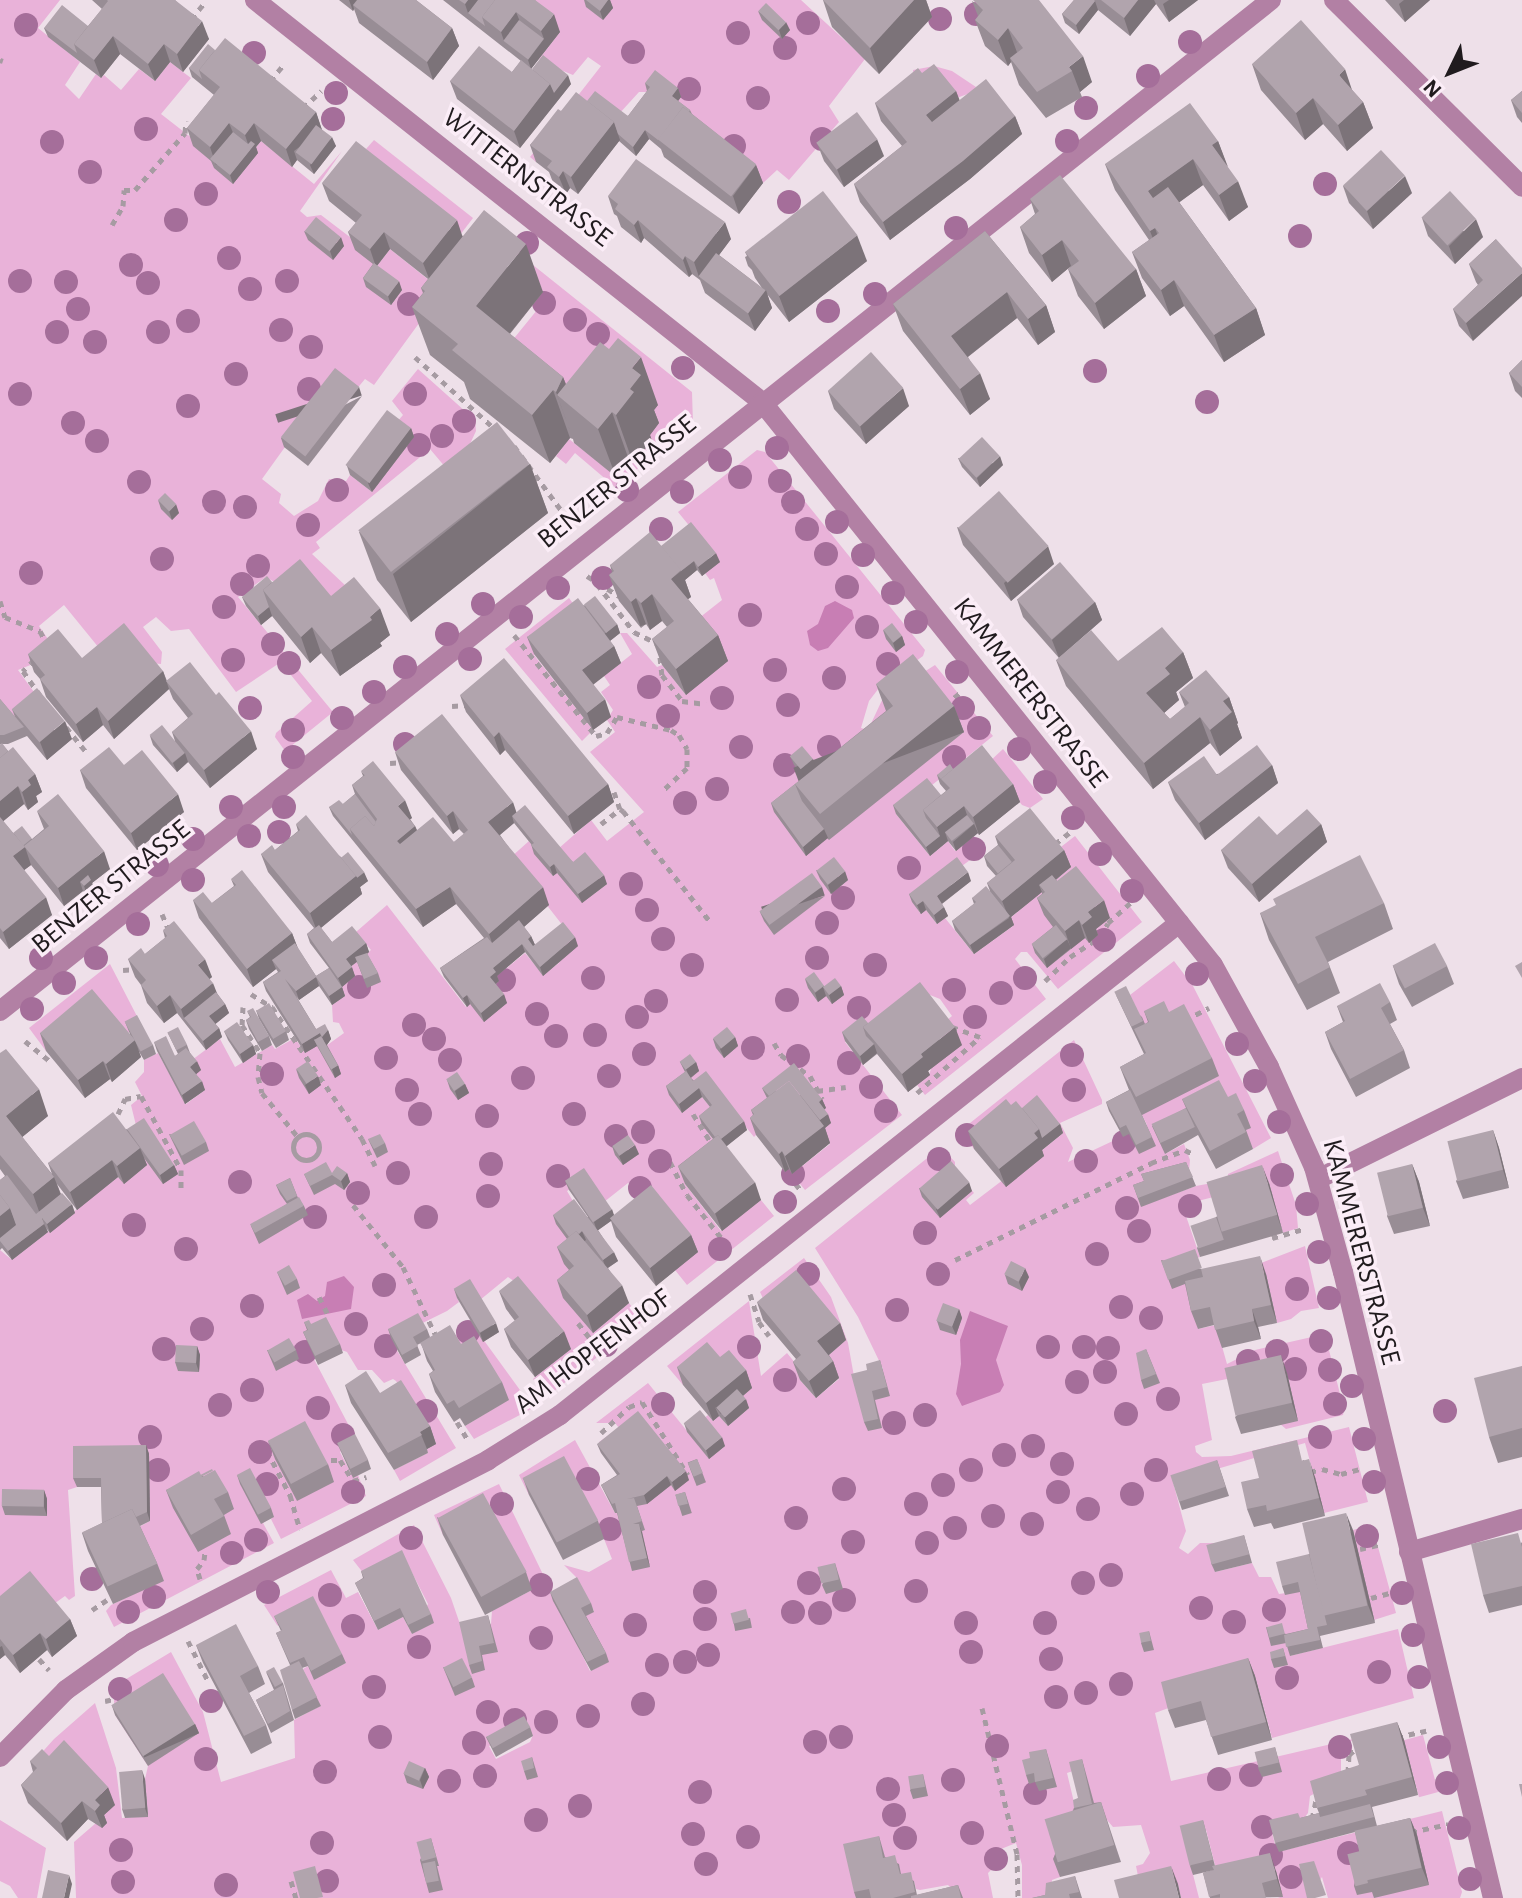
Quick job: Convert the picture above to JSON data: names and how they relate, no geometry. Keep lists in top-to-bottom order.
{
  "streets": {
    "street": [
      "WITTERNSTRASSE",
      "BENZER STRASSE",
      "KAMMERERSTRASSE",
      "AM HOPFENHOF"
    ]
  },
  "crossings": [
    ["WITTERNSTRASSE", "BENZER STRASSE"],
    ["WITTERNSTRASSE", "KAMMERERSTRASSE"],
    ["BENZER STRASSE", "KAMMERERSTRASSE"],
    ["KAMMERERSTRASSE", "AM HOPFENHOF"]
  ],
  "north": "bottom left"
}
